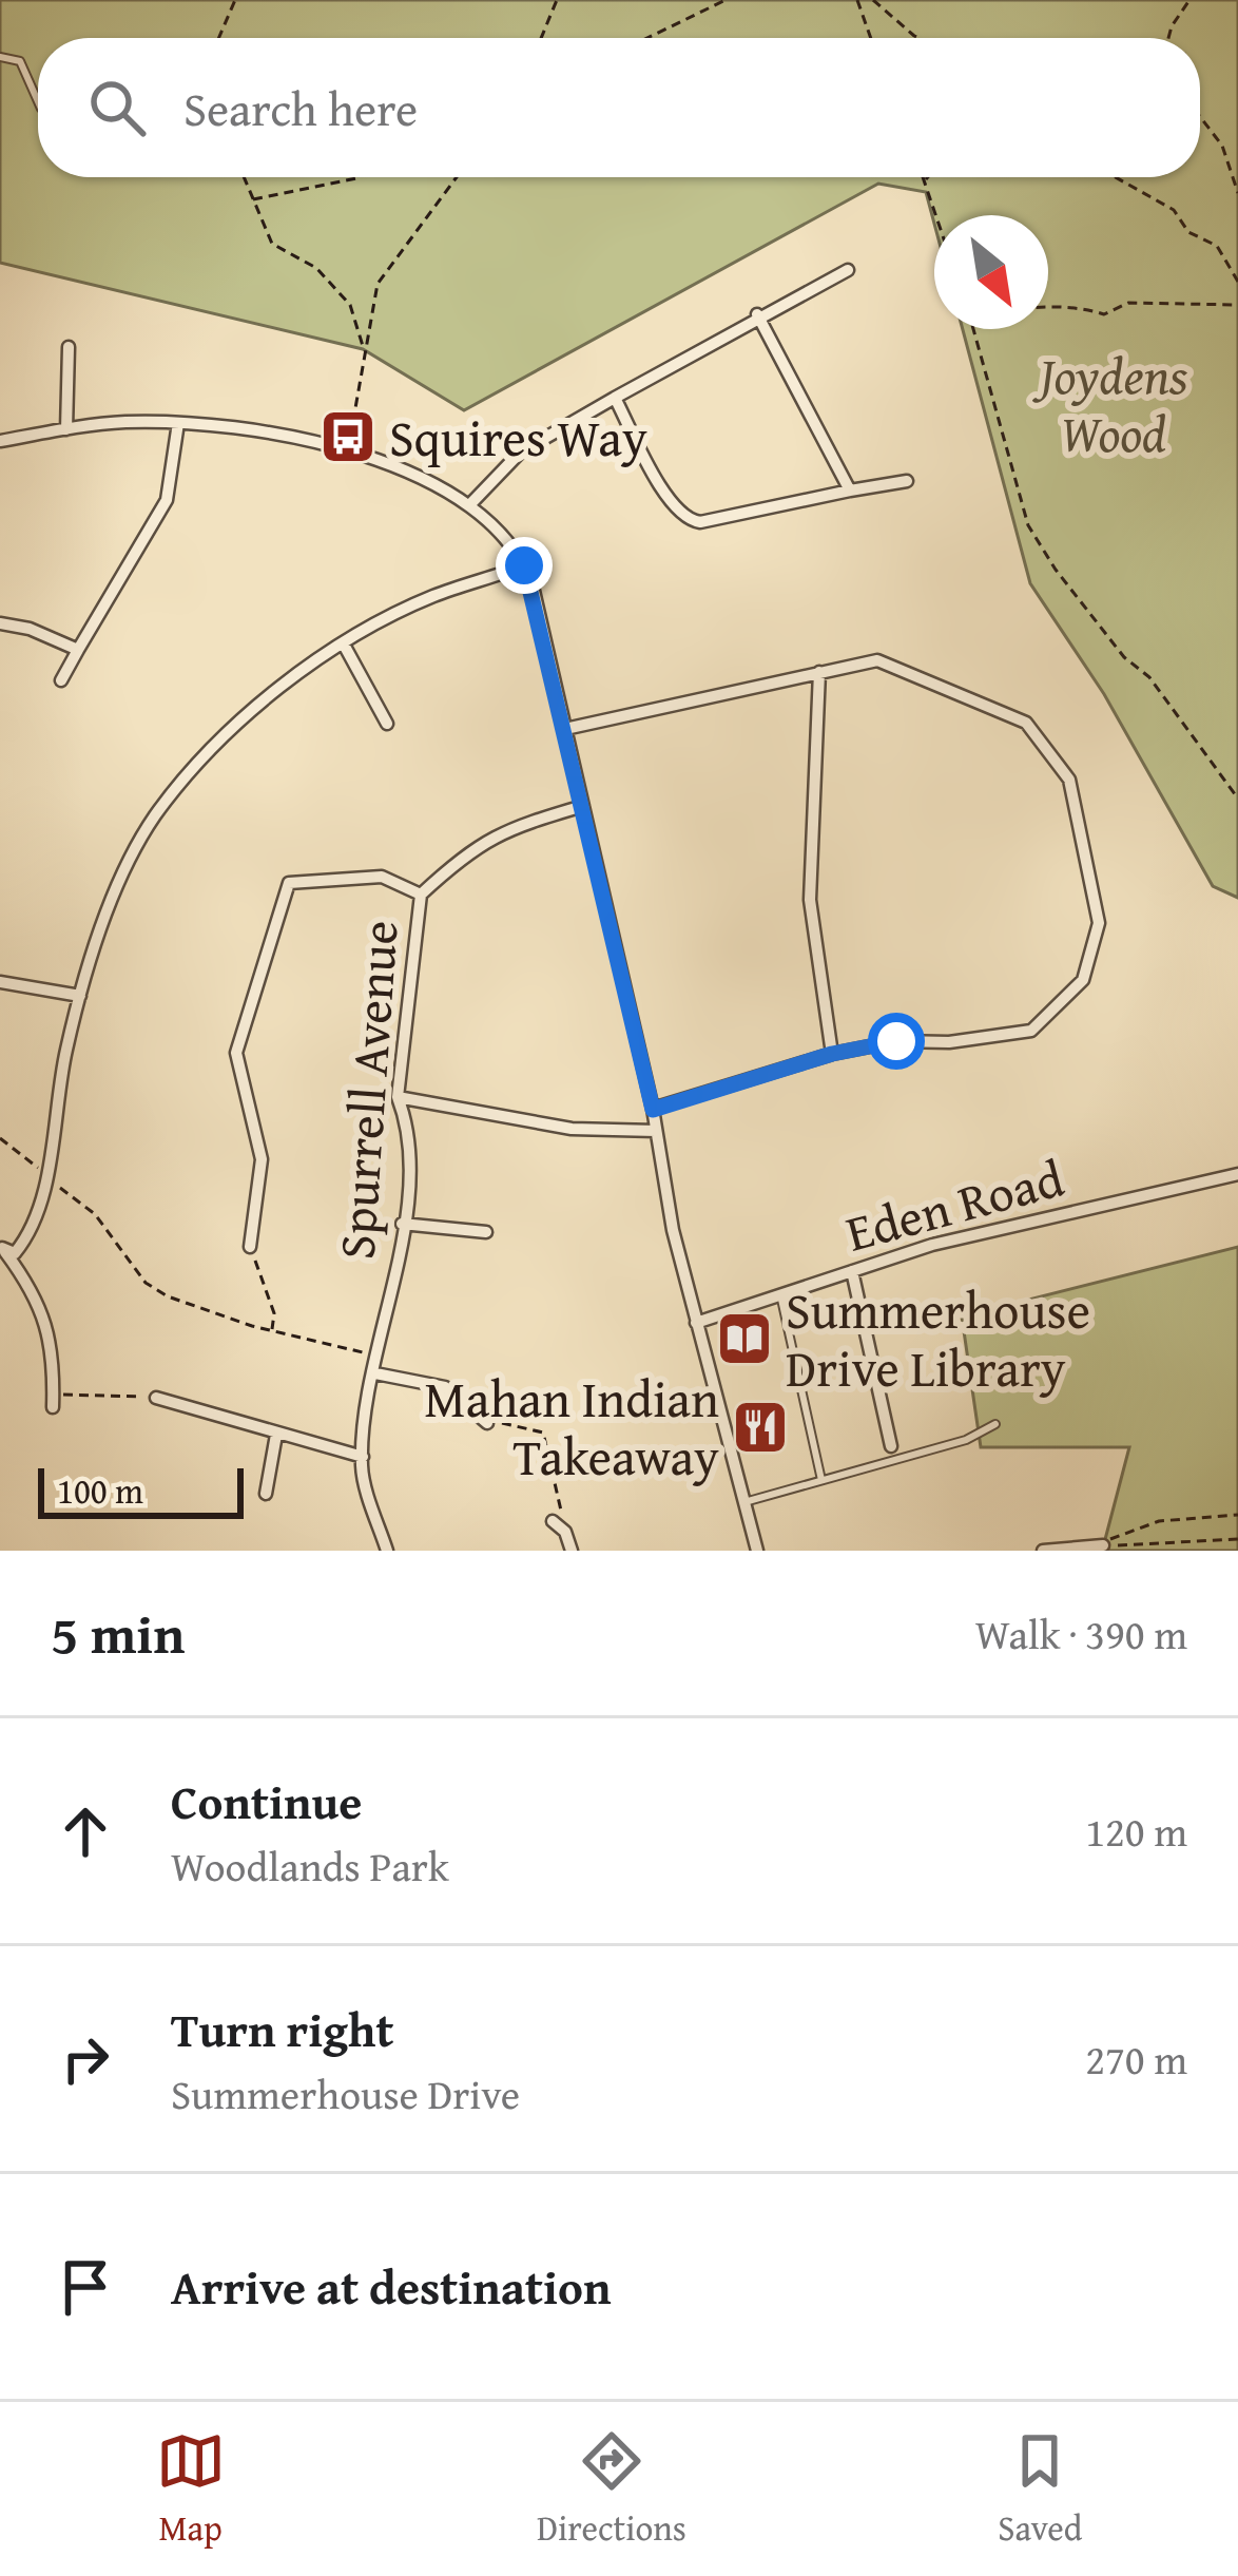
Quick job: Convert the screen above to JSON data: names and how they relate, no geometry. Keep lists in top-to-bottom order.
{
  "streets": {
    "street": ["Spurrell Avenue", "Eden Road"]
  },
  "parks": ["Joydens Wood"],
  "places": {
    "bus stop": ["Squires Way"],
    "library": ["Summerhouse Drive Library"],
    "restaurant": ["Mahan Indian Takeaway"]
  },
  "scale_bar": "100 m",
  "north": "bottom right",
  "page": {
    "search": "Search here",
    "scale": "100 m",
    "heading": ["5 min", "Walk · 390 m"],
    "list": [
      ["Continue", "Woodlands Park", "120 m"],
      ["Turn right", "Summerhouse Drive", "270 m"],
      "Arrive at destination"
    ],
    "nav": ["Map", "Directions", "Saved"]
  }
}
